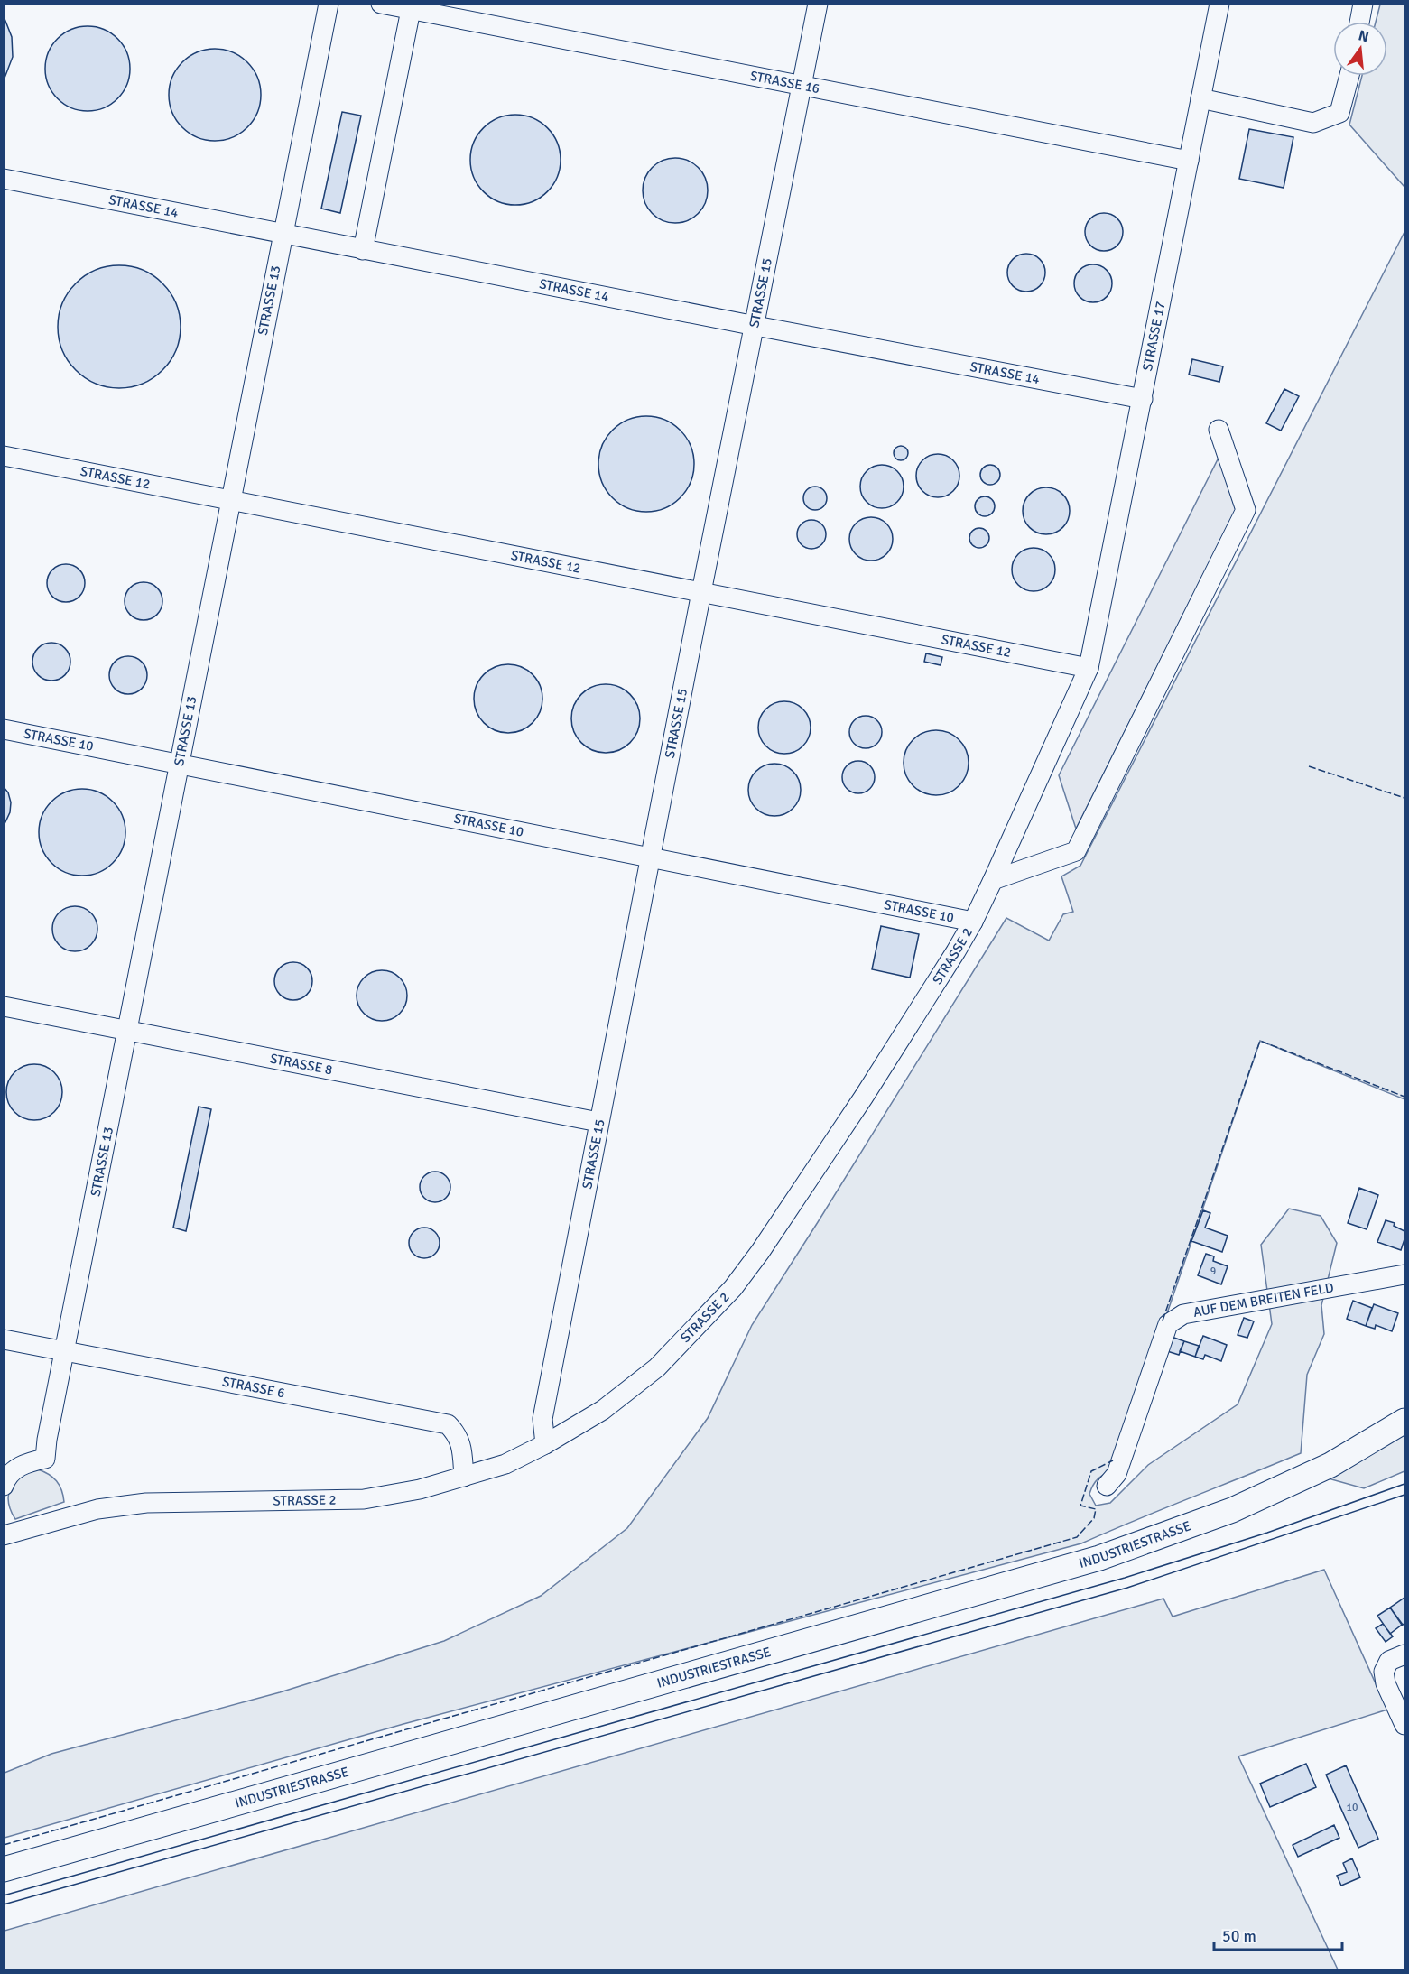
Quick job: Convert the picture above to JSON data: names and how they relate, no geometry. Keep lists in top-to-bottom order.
{
  "streets": {
    "main road": ["INDUSTRIESTRASSE"],
    "street": [
      "STRASSE 16",
      "STRASSE 14",
      "STRASSE 15",
      "STRASSE 13",
      "STRASSE 17",
      "STRASSE 12",
      "STRASSE 10",
      "STRASSE 2",
      "STRASSE 8",
      "AUF DEM BREITEN FELD",
      "STRASSE 6"
    ]
  },
  "crossings": [
    ["STRASSE 16", "STRASSE 15"],
    ["STRASSE 16", "STRASSE 17"],
    ["STRASSE 14", "STRASSE 15"],
    ["STRASSE 14", "STRASSE 13"],
    ["STRASSE 14", "STRASSE 17"],
    ["STRASSE 15", "STRASSE 12"],
    ["STRASSE 15", "STRASSE 10"],
    ["STRASSE 15", "STRASSE 2"],
    ["STRASSE 15", "STRASSE 8"],
    ["STRASSE 13", "STRASSE 12"],
    ["STRASSE 13", "STRASSE 10"],
    ["STRASSE 13", "STRASSE 8"],
    ["STRASSE 13", "STRASSE 6"],
    ["STRASSE 17", "STRASSE 12"],
    ["STRASSE 17", "STRASSE 2"],
    ["STRASSE 12", "STRASSE 2"],
    ["STRASSE 10", "STRASSE 2"],
    ["STRASSE 2", "STRASSE 6"]
  ],
  "house_numbers": ["9", "10"],
  "scale_bar": "50 m",
  "north": "top"
}
